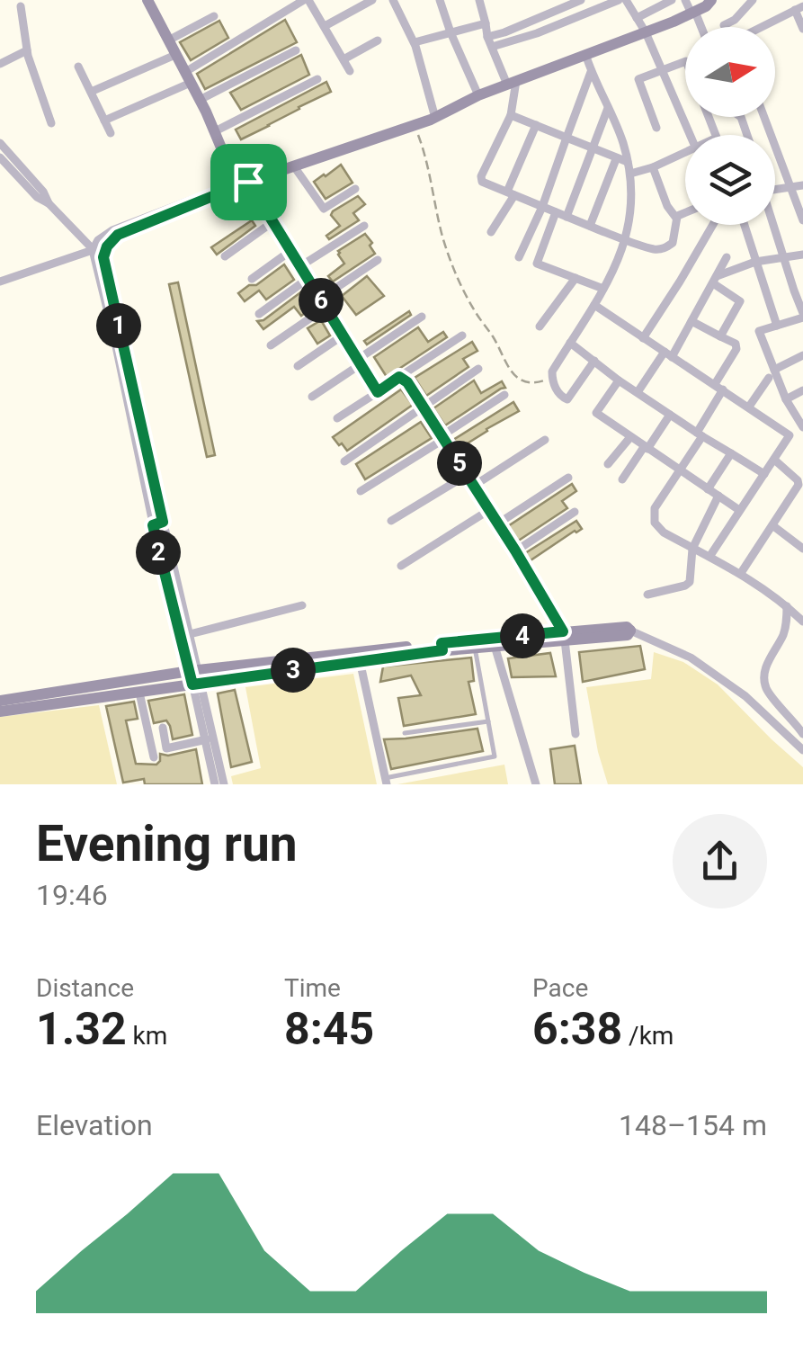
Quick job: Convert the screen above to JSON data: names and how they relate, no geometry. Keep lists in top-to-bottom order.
{
  "north": "right",
  "page": {
    "pins": [
      "6",
      "1",
      "5",
      "2",
      "4",
      "3"
    ],
    "heading": ["Evening run", "19:46"],
    "stats": [
      ["Distance", "1.32 km"],
      ["Time", "8:45"],
      ["Pace", "6:38 /km"]
    ],
    "chart": ["Elevation", "148–154 m"]
  }
}
